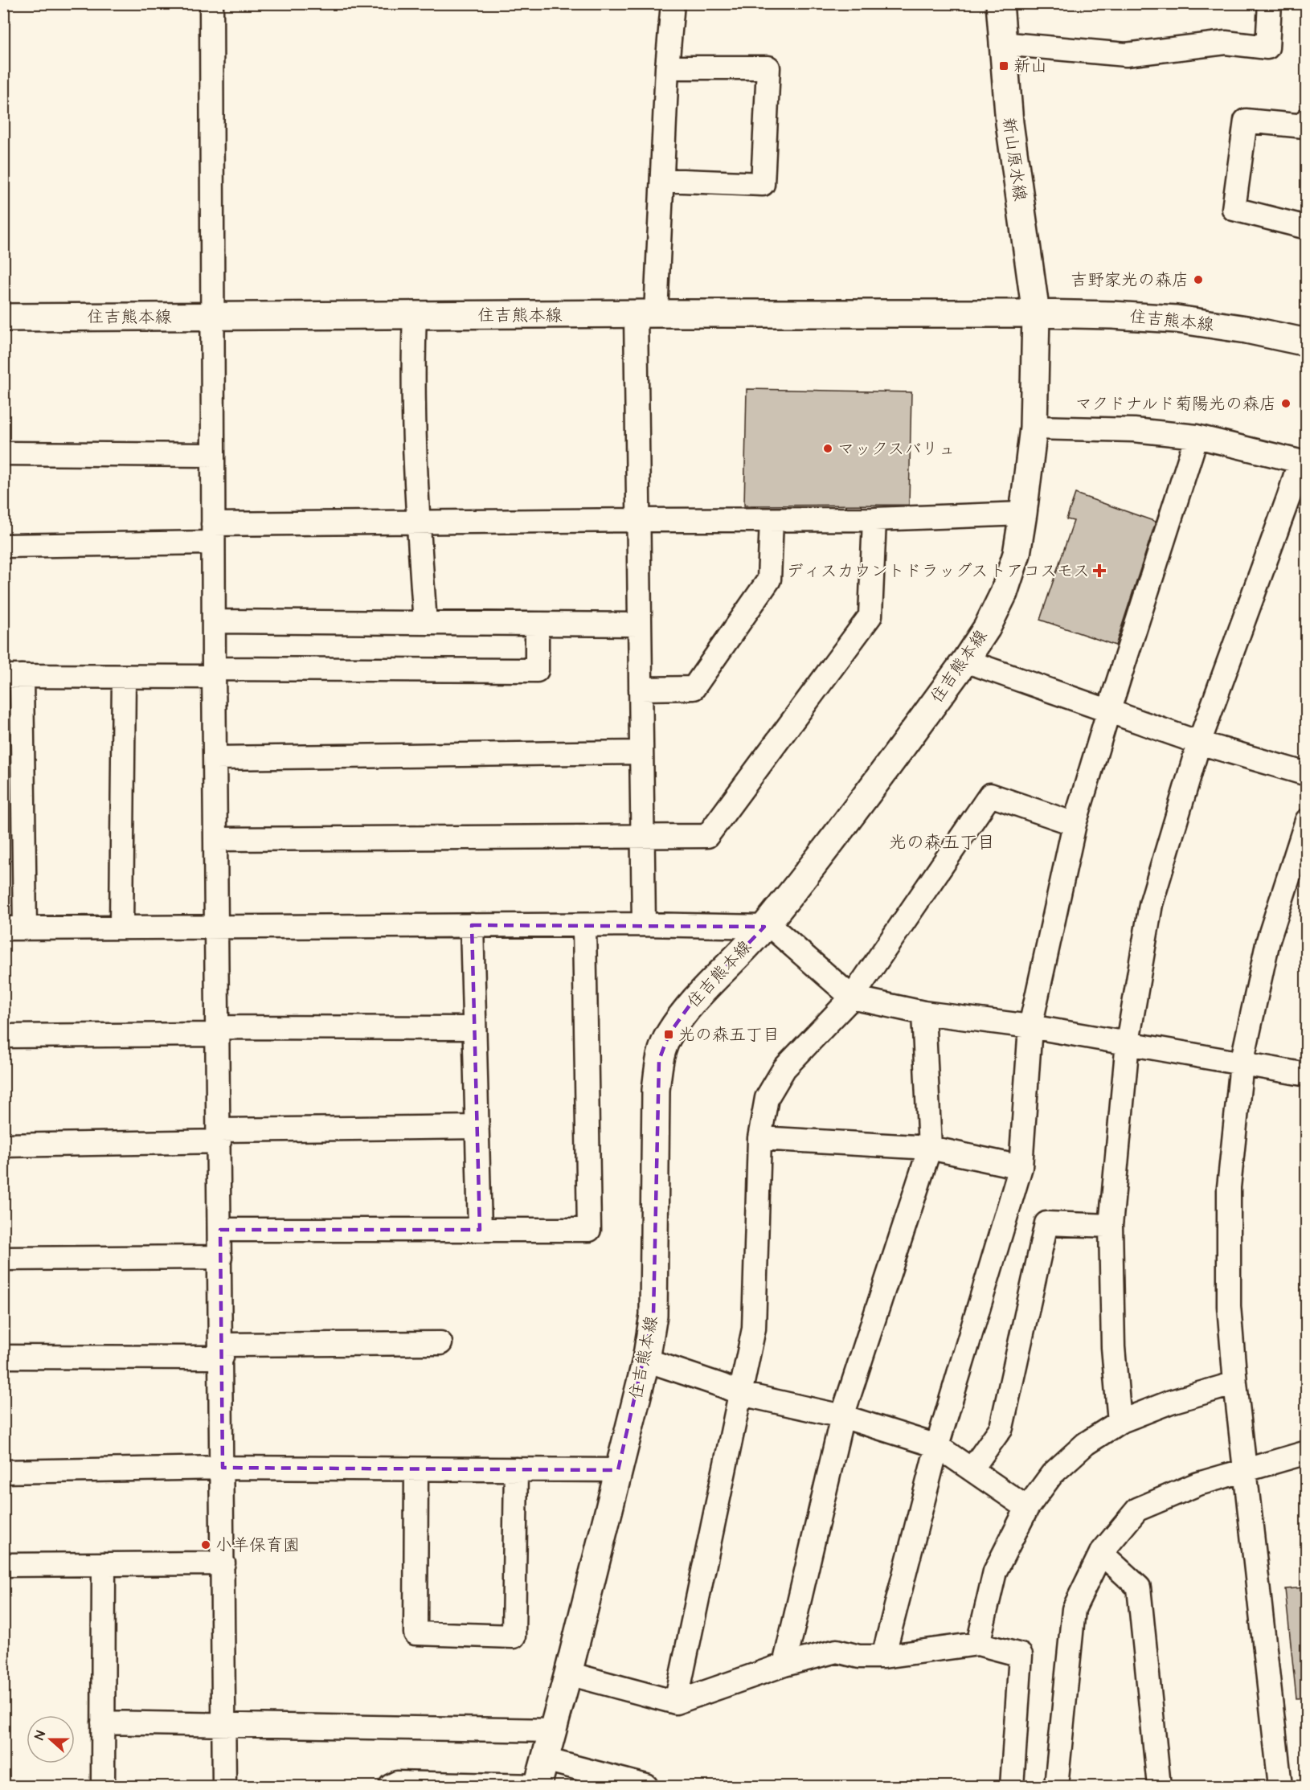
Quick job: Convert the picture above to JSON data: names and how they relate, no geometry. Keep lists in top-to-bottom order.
{
  "streets": {
    "main road": ["新山原水線", "住吉熊本線"]
  },
  "crossings": [
    ["新山原水線", "住吉熊本線"]
  ],
  "districts": ["光の森五丁目"],
  "places": {
    "transit": ["新山", "光の森五丁目"],
    "other": [
      "吉野家光の森店",
      "マクドナルド菊陽光の森店",
      "マックスバリュ",
      "小羊保育園"
    ],
    "health": ["ディスカウントドラッグストアコスモス"]
  },
  "north": "left"
}
